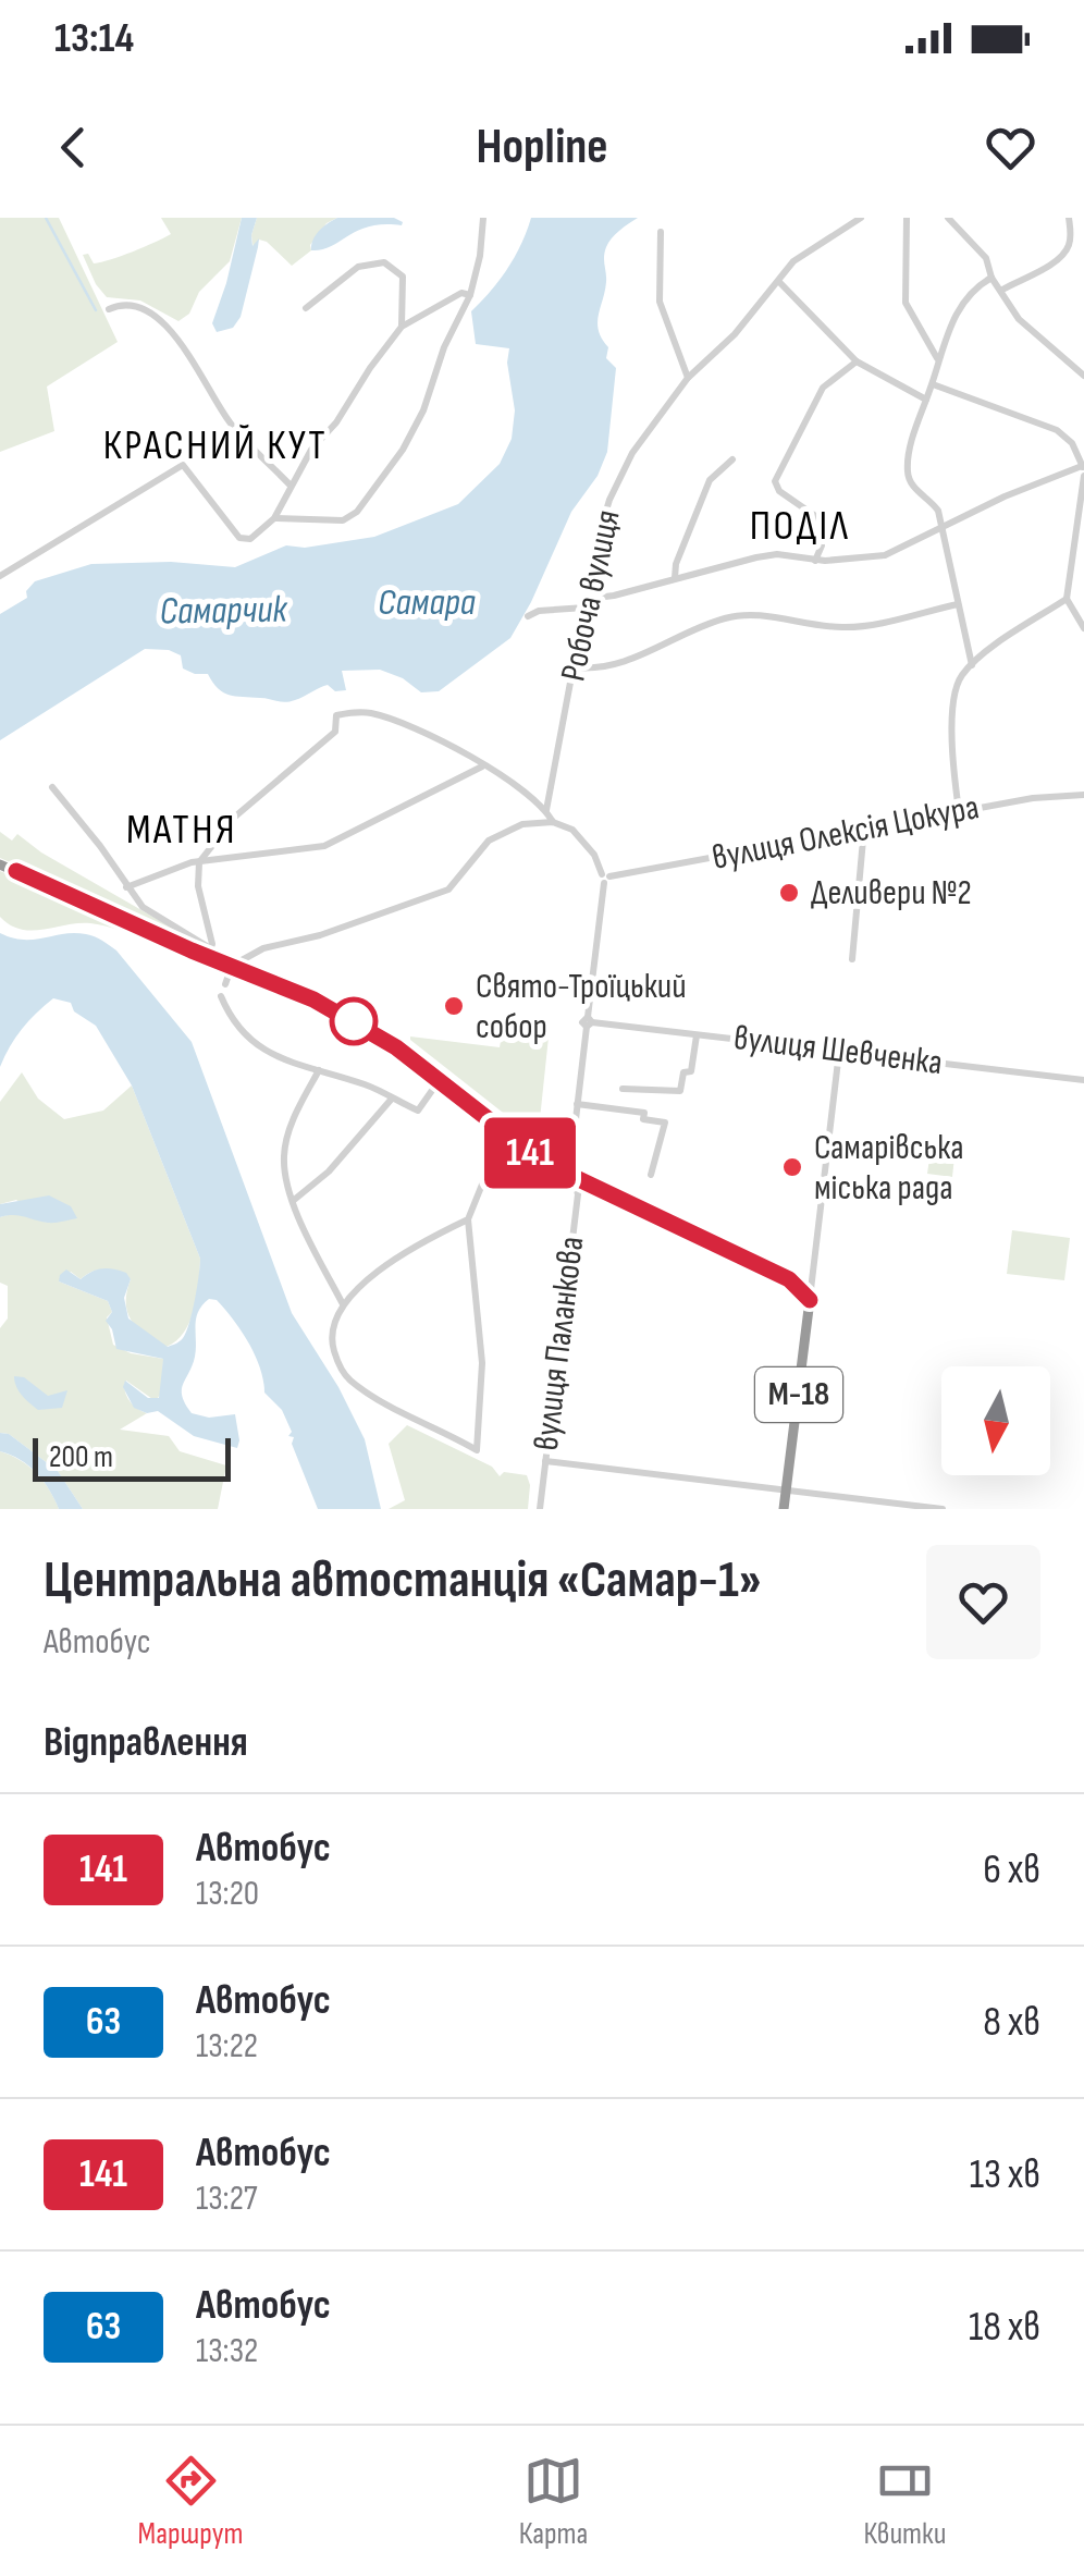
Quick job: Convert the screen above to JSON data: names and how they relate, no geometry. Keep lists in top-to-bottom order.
{
  "streets": {
    "highway": ["М-18"],
    "street": [
      "Робоча вулиця",
      "вулиця Олексія Цокура",
      "вулиця Шевченка",
      "вулиця Паланкова"
    ]
  },
  "crossings": [
    ["вулиця Олексія Цокура", "вулиця Паланкова"],
    ["вулиця Шевченка", "вулиця Паланкова"]
  ],
  "districts": ["КРАСНИЙ КУТ", "ПОДІЛ", "МАТНЯ"],
  "water": ["Самара", "Самарчик"],
  "places": ["Деливери №2", "Свято-Троїцький собор", "Самарівська міська рада"],
  "lines": ["bus line 141"],
  "scale_bar": "200 m",
  "north": "bottom",
  "page": {
    "status": "13:14",
    "header": "Hopline",
    "on_map": "141",
    "scale": "200 m",
    "heading": [
      ["Центральна автостанція «Самар-1»", "Автобус"],
      "Відправлення"
    ],
    "list": [
      {
        "mark": "141",
        "name": "Автобус",
        "note": "13:20",
        "value": "6 хв"
      },
      {
        "mark": "63",
        "name": "Автобус",
        "note": "13:22",
        "value": "8 хв"
      },
      {
        "mark": "141",
        "name": "Автобус",
        "note": "13:27",
        "value": "13 хв"
      },
      {
        "mark": "63",
        "name": "Автобус",
        "note": "13:32",
        "value": "18 хв"
      }
    ],
    "tabs": ["Маршрут", "Карта", "Квитки"]
  }
}
